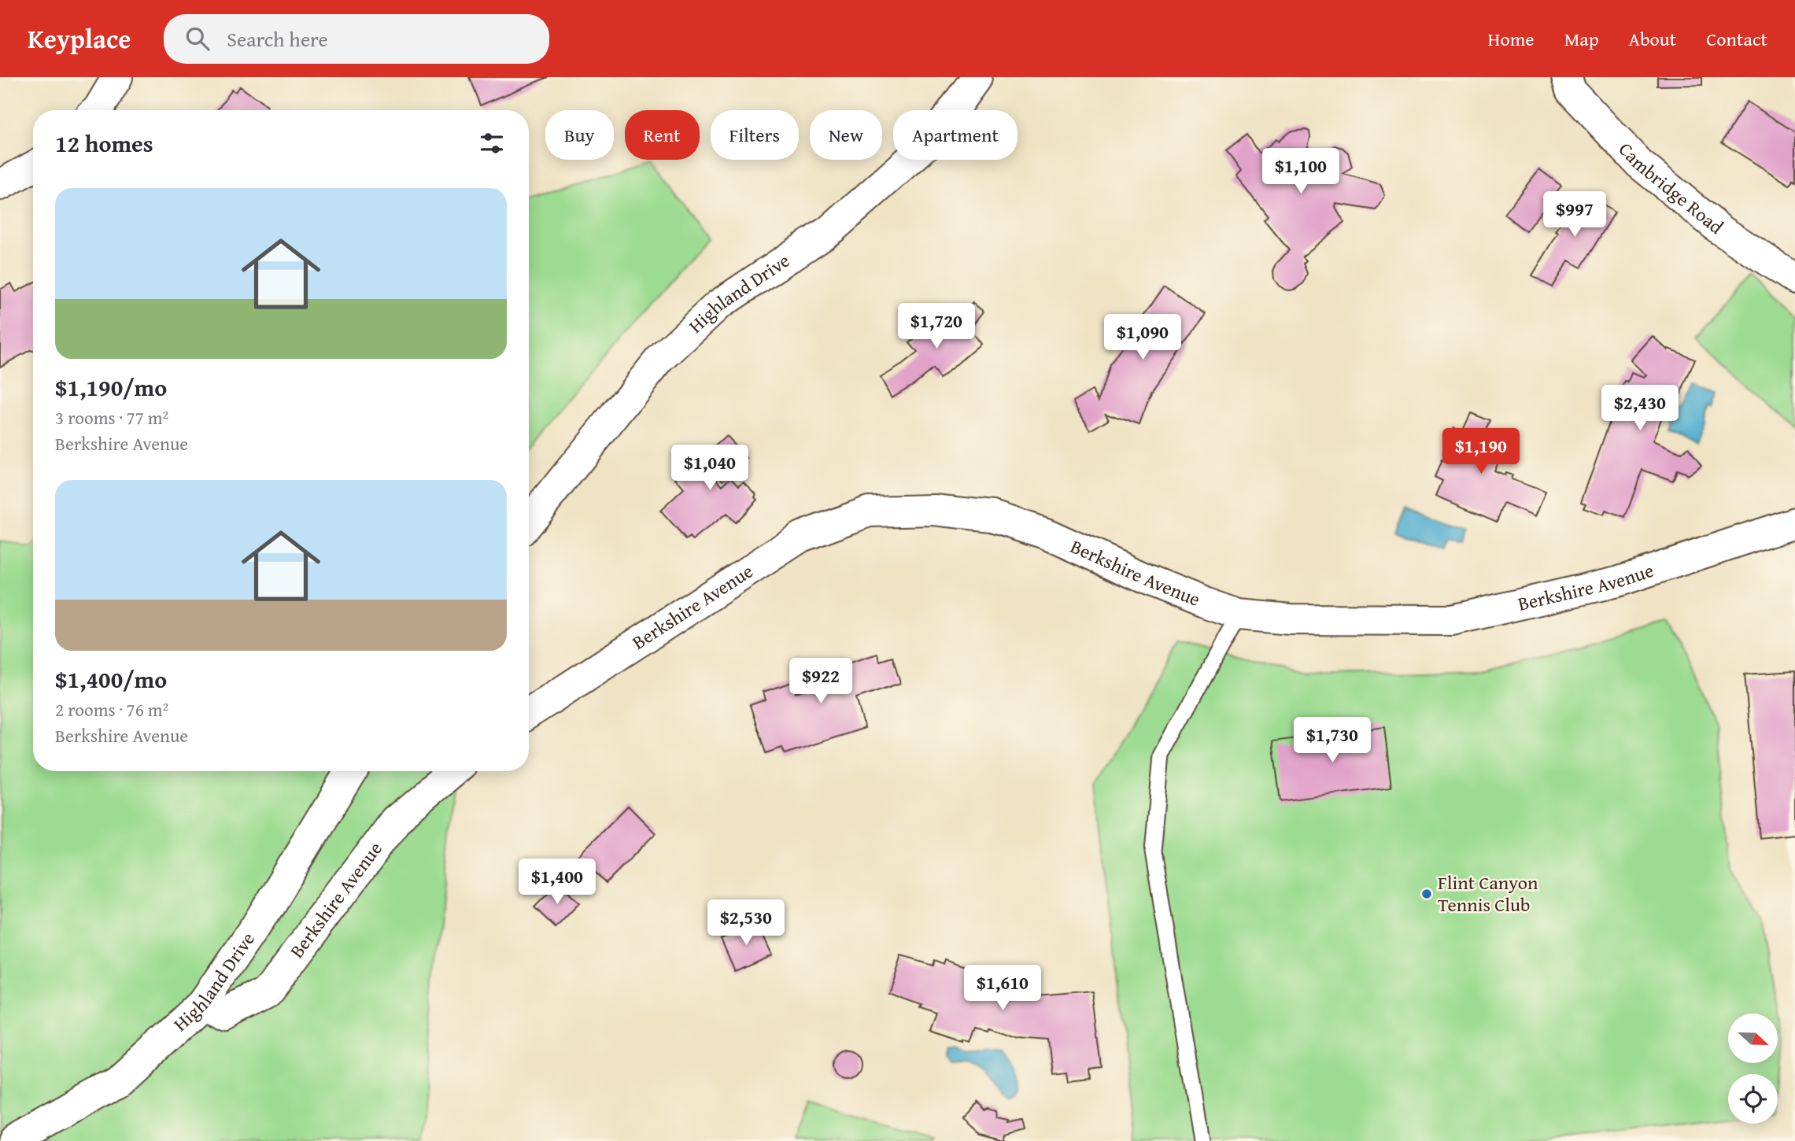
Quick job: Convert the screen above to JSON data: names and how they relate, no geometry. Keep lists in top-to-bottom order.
{
  "streets": {
    "street": ["Cambridge Road", "Highland Drive", "Berkshire Avenue"]
  },
  "crossings": [
    ["Highland Drive", "Berkshire Avenue"]
  ],
  "places": ["Flint Canyon Tennis Club"],
  "north": "right",
  "page": {
    "header": "Keyplace",
    "search": "Search here",
    "nav": [
      "Home",
      "Map",
      "About",
      "Contact"
    ],
    "chip": [
      "Buy",
      "Rent",
      "Filters",
      "New",
      "Apartment"
    ],
    "heading": "12 homes",
    "price": [
      "$1,100",
      "$997",
      "$1,720",
      "$1,090",
      "$2,430",
      "$1,190",
      "$1,040",
      "$922",
      "$1,730",
      "$1,400",
      "$2,530",
      "$1,610"
    ],
    "list": [
      {
        "name": "$1,190/mo",
        "note": "3 rooms · 77 m² · Berkshire Avenue"
      },
      {
        "name": "$1,400/mo",
        "note": "2 rooms · 76 m² · Berkshire Avenue"
      }
    ]
  }
}
